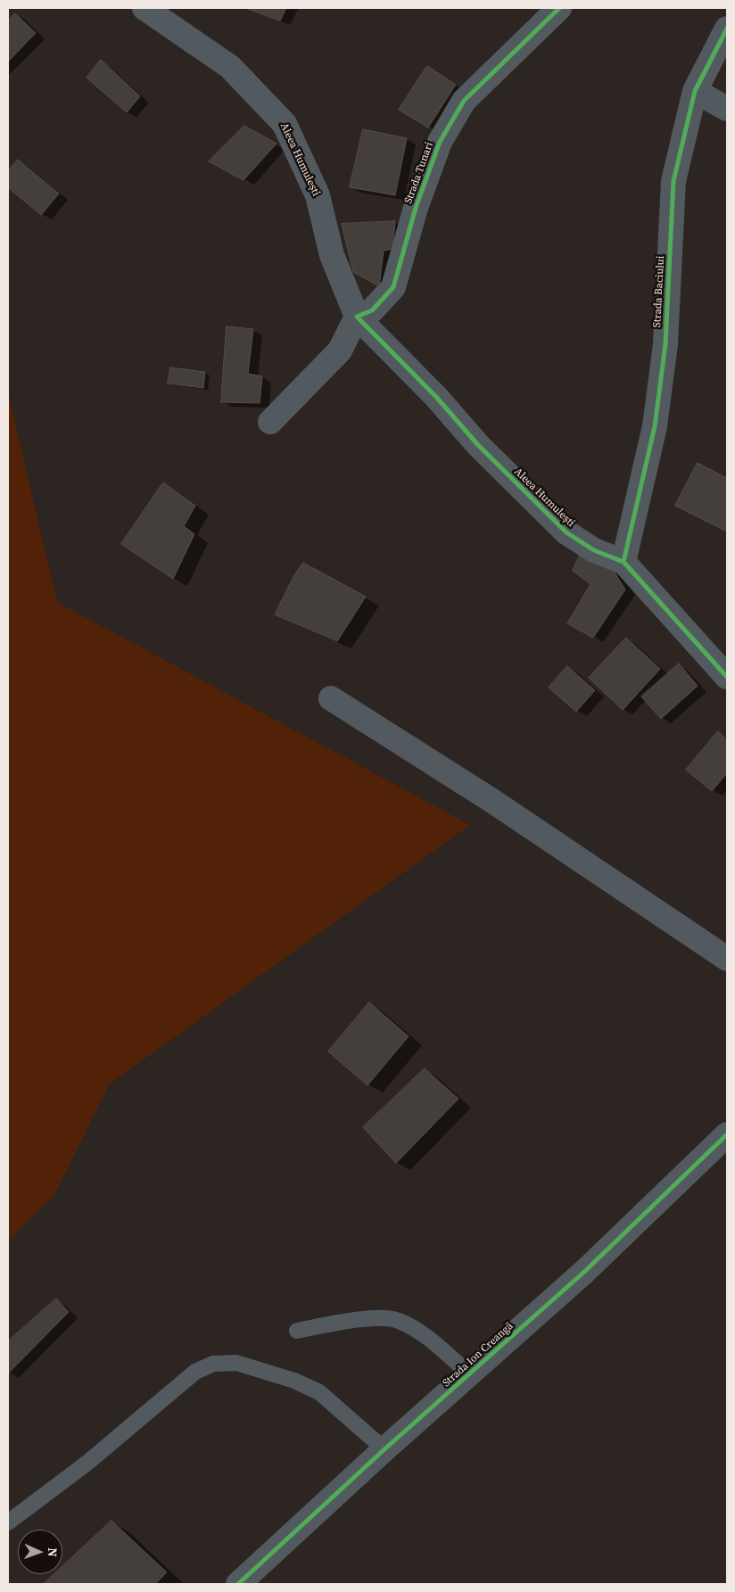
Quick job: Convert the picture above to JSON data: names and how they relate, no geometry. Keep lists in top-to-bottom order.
{
  "streets": {
    "street": [
      "Aleea Humulești",
      "Strada Tunari",
      "Strada Baciului",
      "Strada Ion Creangă"
    ]
  },
  "crossings": [
    ["Aleea Humulești", "Strada Tunari"],
    ["Aleea Humulești", "Strada Baciului"]
  ],
  "north": "right"
}
